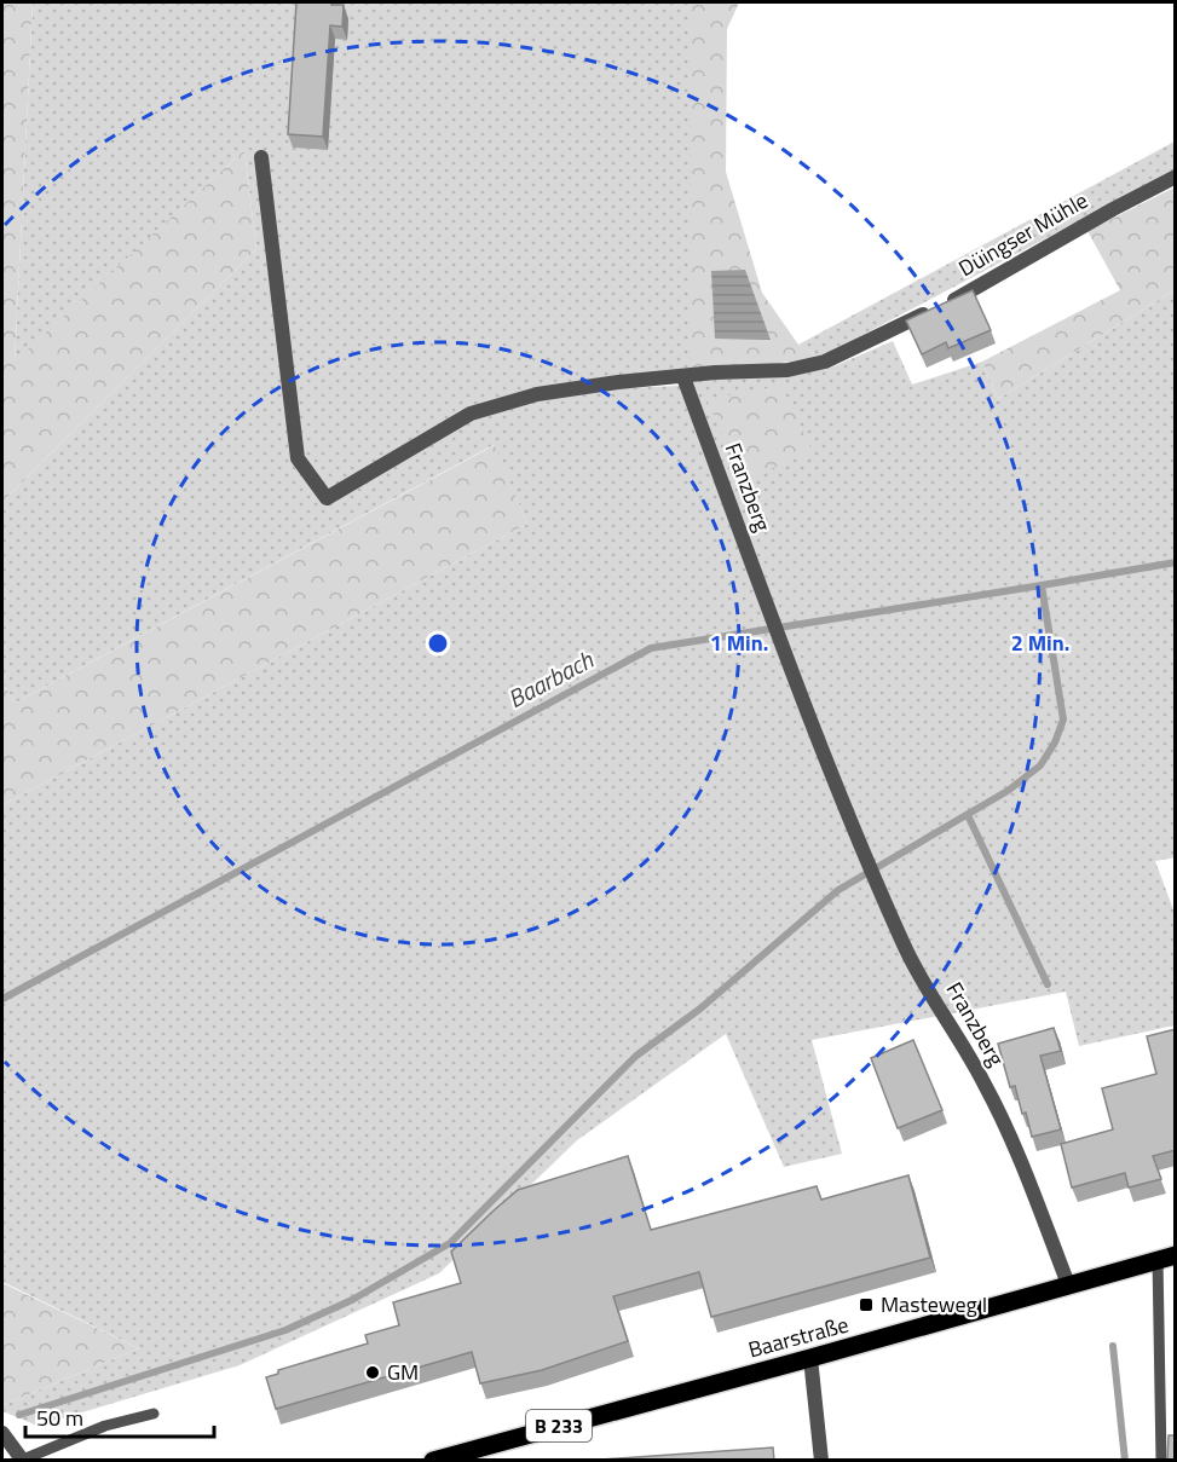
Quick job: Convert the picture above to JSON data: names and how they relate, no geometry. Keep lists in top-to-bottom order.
{
  "streets": {
    "main road": ["Baarstraße", "B 233"],
    "street": ["Düingser Mühle", "Franzberg"]
  },
  "crossings": [
    ["Düingser Mühle", "Franzberg"],
    ["Franzberg", "Baarstraße"]
  ],
  "water": ["Baarbach"],
  "places": {
    "transit": ["Masteweg I"],
    "other": ["GM"]
  },
  "scale_bar": "50 m",
  "rings": ["1 Min.", "2 Min."]
}
